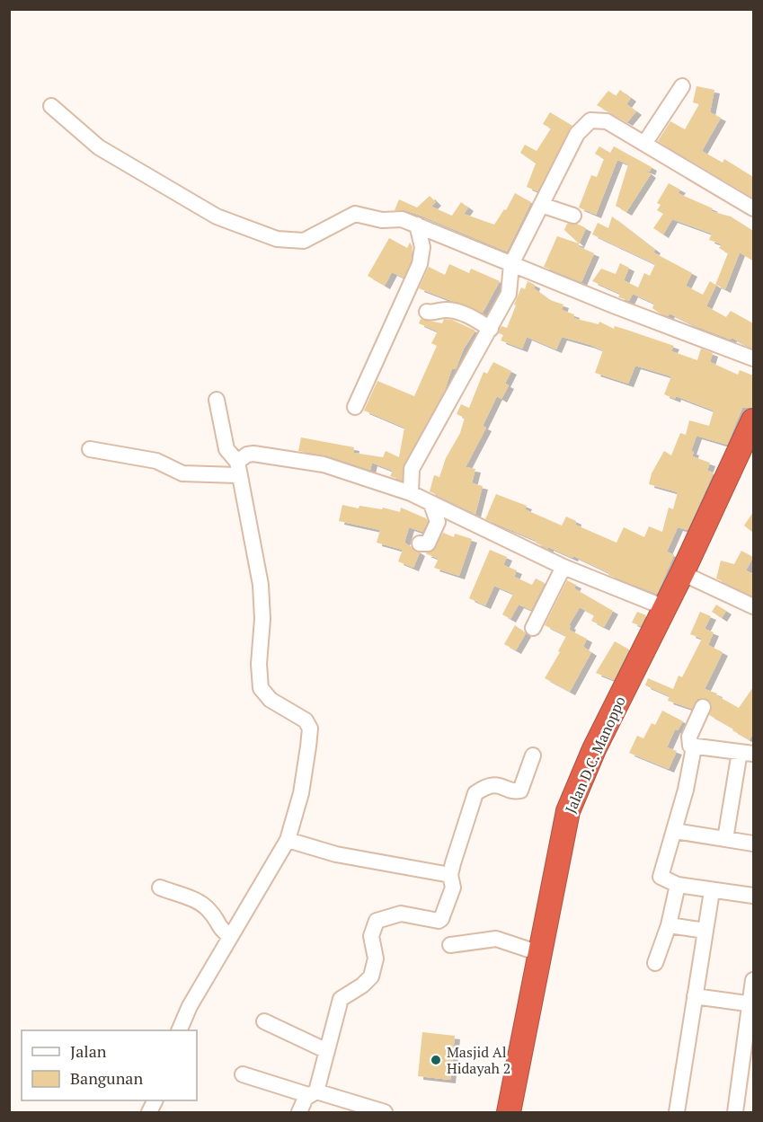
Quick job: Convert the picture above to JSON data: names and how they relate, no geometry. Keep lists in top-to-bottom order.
{
  "streets": {
    "highway": ["Jalan D.C. Manoppo"]
  },
  "places": ["Masjid Al Hidayah 2"],
  "legend": ["Jalan", "Bangunan"]
}
